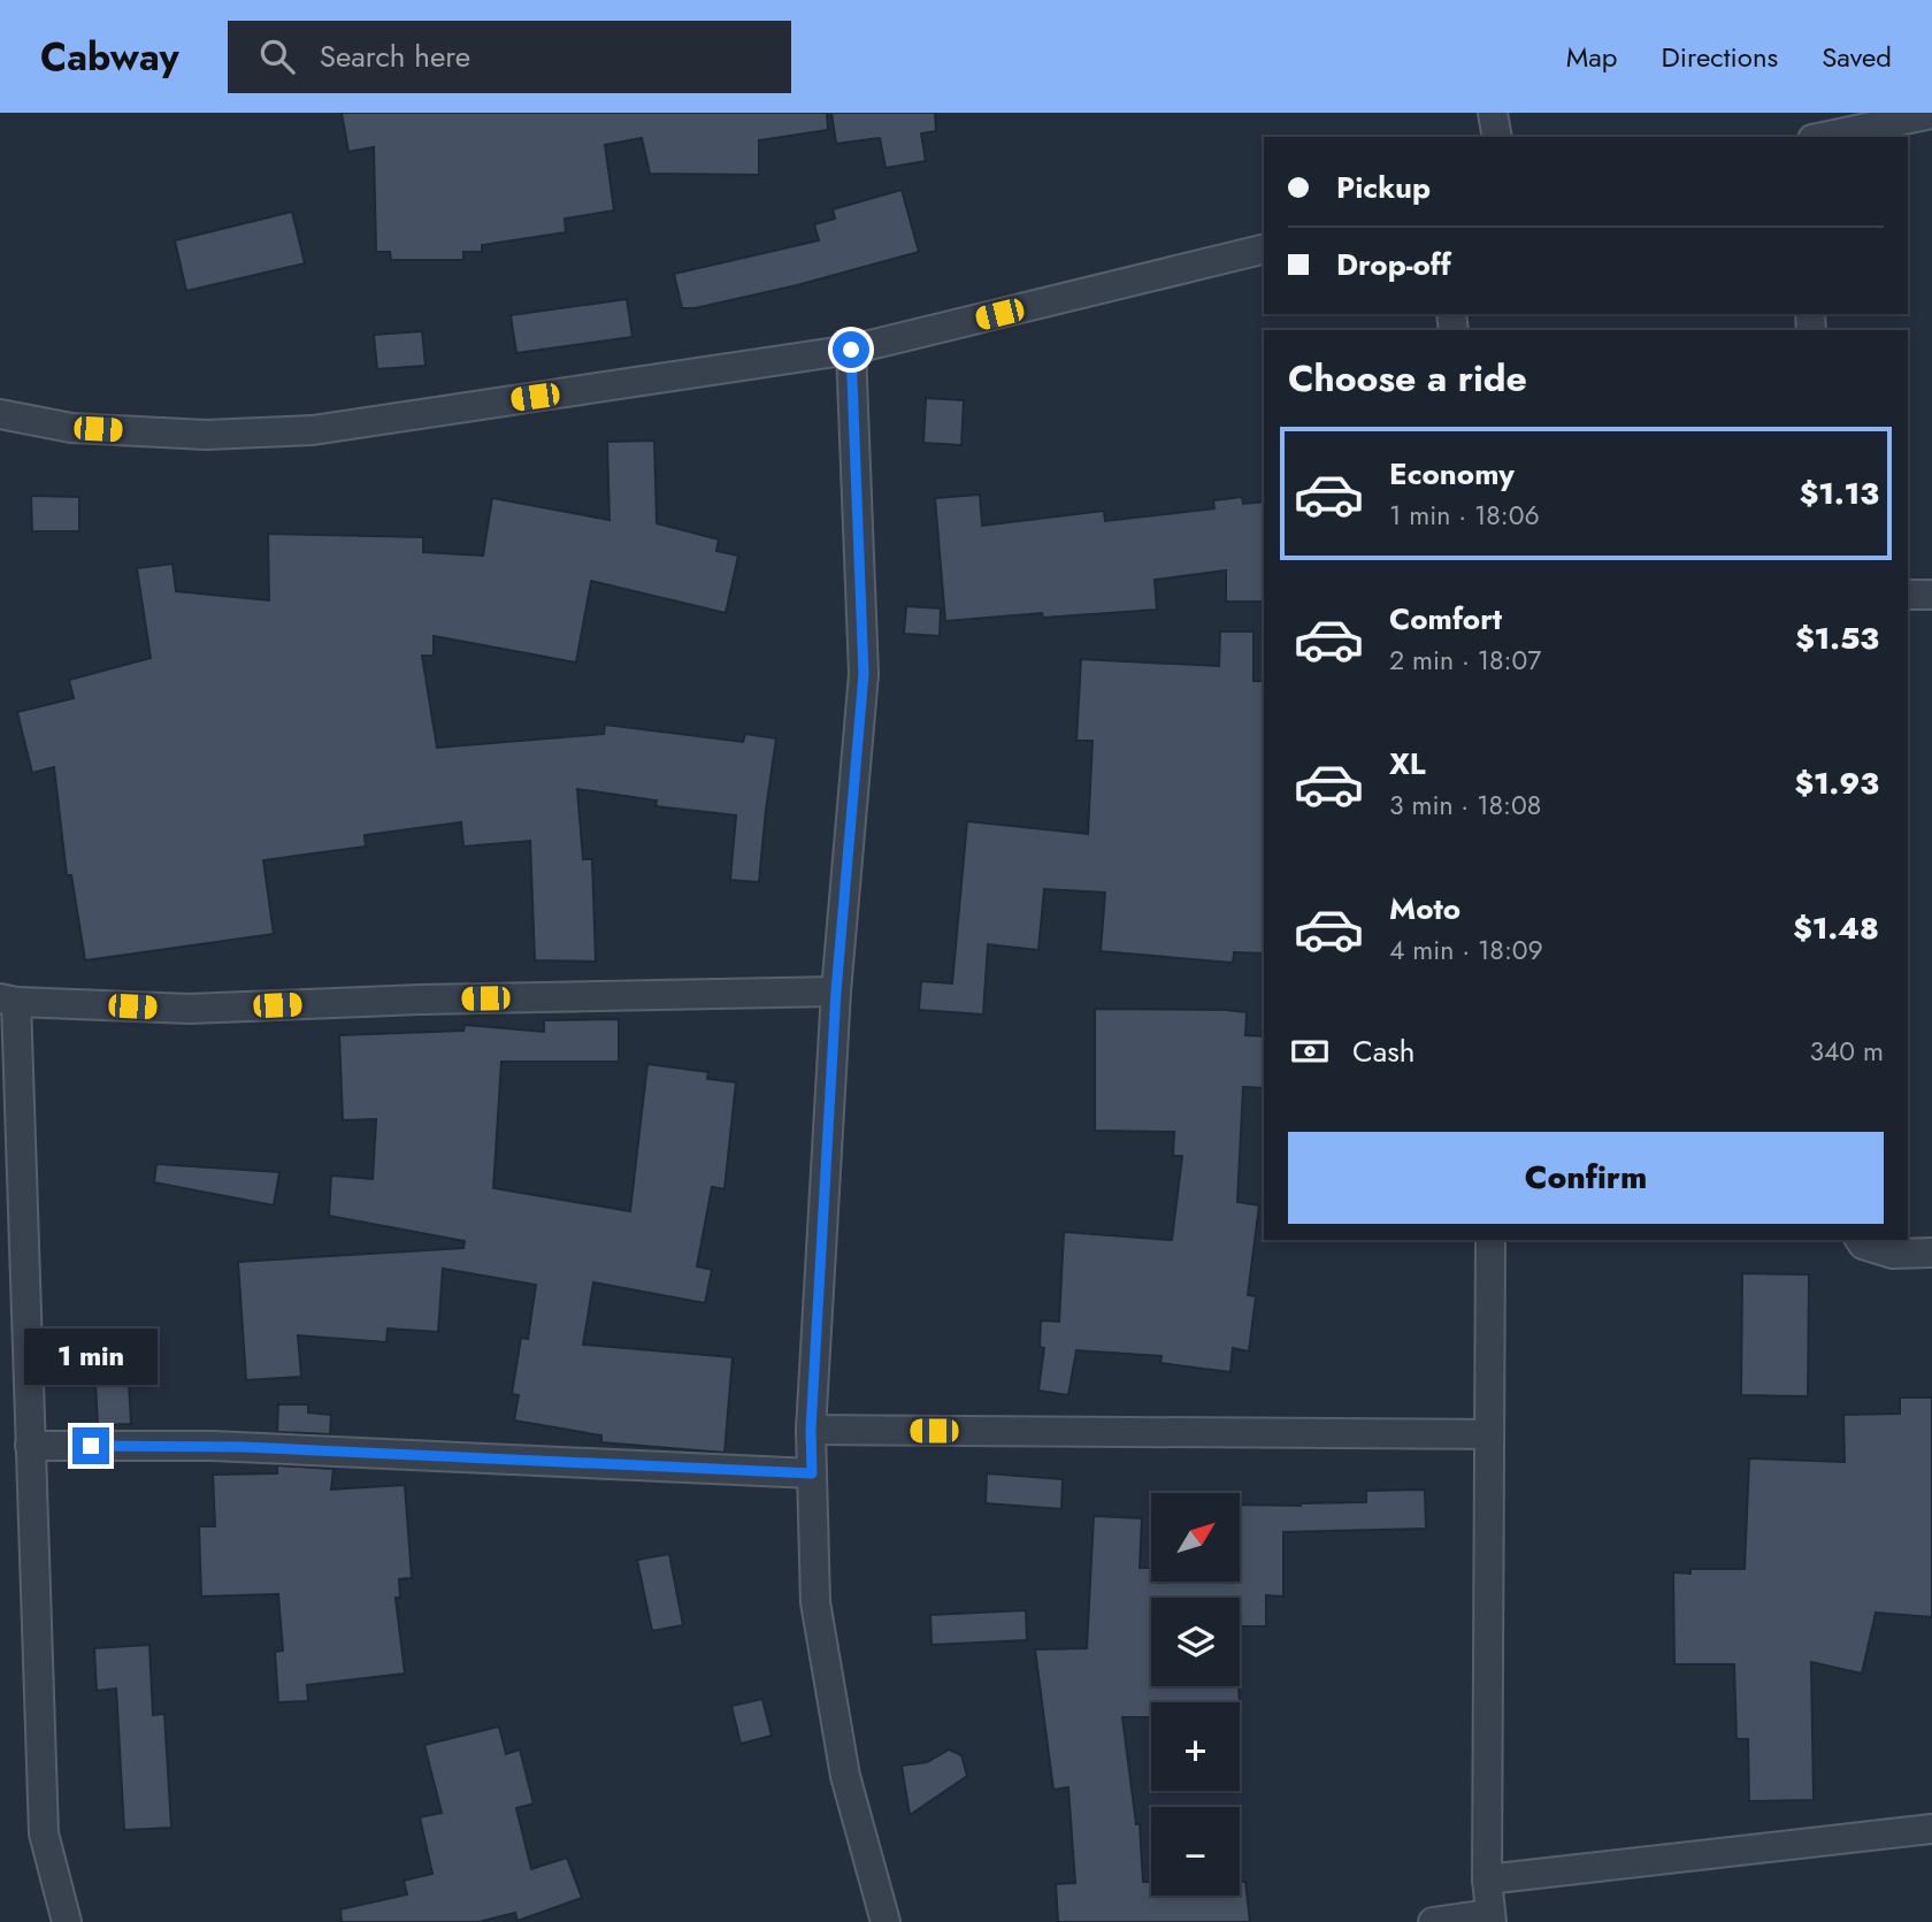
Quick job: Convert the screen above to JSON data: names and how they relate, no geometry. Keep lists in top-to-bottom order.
{
  "north": "top right",
  "page": {
    "header": "Cabway",
    "search": "Search here",
    "nav": ["Map", "Directions", "Saved"],
    "banner": ["Pickup", "Drop-off"],
    "heading": "Choose a ride",
    "list": [
      {
        "name": "Economy",
        "note": "1 min · 18:06",
        "value": "$1.13"
      },
      {
        "name": "Comfort",
        "note": "2 min · 18:07",
        "value": "$1.53"
      },
      {
        "name": "XL",
        "note": "3 min · 18:08",
        "value": "$1.93"
      },
      {
        "name": "Moto",
        "note": "4 min · 18:09",
        "value": "$1.48"
      }
    ],
    "pay": ["Cash", "340 m"],
    "buttons": "Confirm",
    "bubble": "1 min",
    "map_buttons": ["+", "−"]
  }
}
